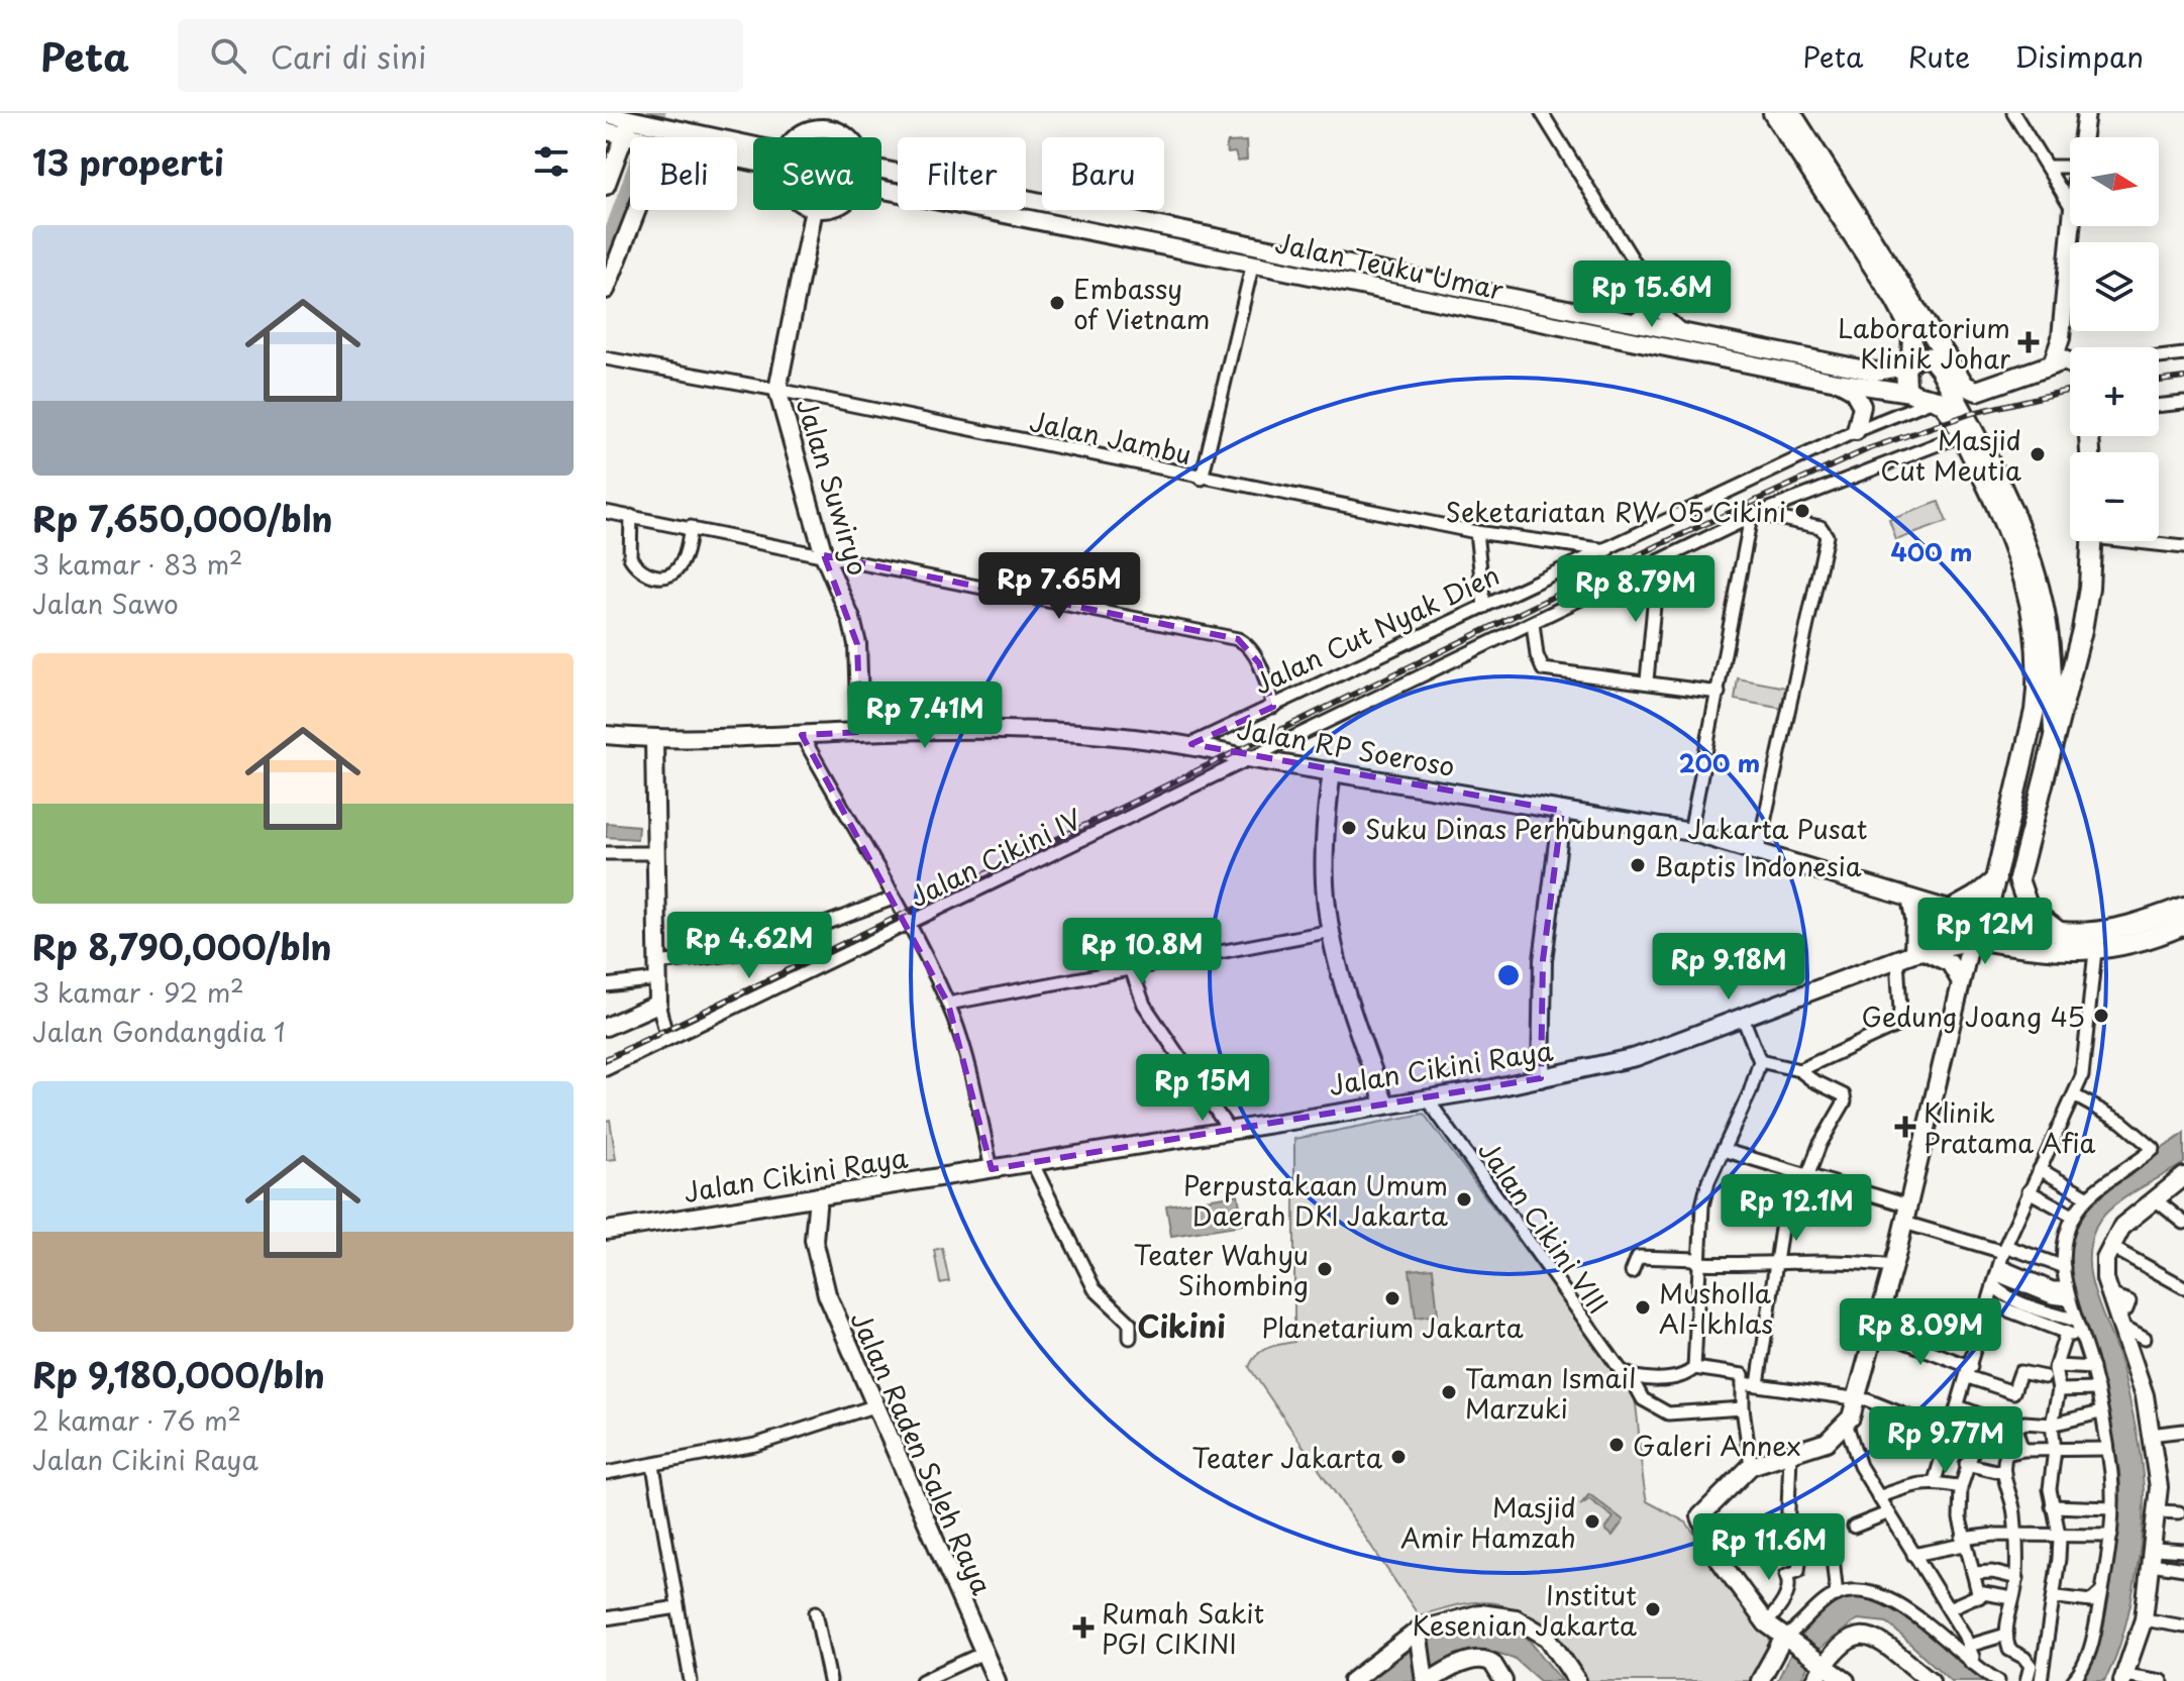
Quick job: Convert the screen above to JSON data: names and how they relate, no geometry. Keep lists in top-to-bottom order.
{
  "streets": {
    "main road": ["Jalan RP Soeroso", "Jalan Cikini Raya"],
    "street": [
      "Jalan Teuku Umar",
      "Jalan Jambu",
      "Jalan Suwiryo",
      "Jalan Cut Nyak Dien",
      "Jalan Cikini IV",
      "Jalan Cikini VIII",
      "Jalan Raden Saleh Raya"
    ]
  },
  "crossings": [
    ["Jalan Jambu", "Jalan Suwiryo"],
    ["Jalan Jambu", "Jalan Cut Nyak Dien"],
    ["Jalan Suwiryo", "Jalan RP Soeroso"],
    ["Jalan Cut Nyak Dien", "Jalan RP Soeroso"],
    ["Jalan RP Soeroso", "Jalan Cikini IV"],
    ["Jalan Cikini IV", "Jalan Cikini Raya"],
    ["Jalan Cikini Raya", "Jalan Cikini VIII"],
    ["Jalan Cikini Raya", "Jalan Raden Saleh Raya"]
  ],
  "districts": ["Cikini"],
  "places": {
    "other": [
      "Embassy of Vietnam",
      "Masjid Cut Meutia",
      "Seketariatan RW 05 Cikini",
      "Suku Dinas Perhubungan Jakarta Pusat",
      "Baptis Indonesia",
      "Gedung Joang 45",
      "Perpustakaan Umum Daerah DKI Jakarta",
      "Teater Wahyu Sihombing",
      "Planetarium Jakarta",
      "Musholla Al-Ikhlas",
      "Taman Ismail Marzuki",
      "Galeri Annex",
      "Teater Jakarta",
      "Masjid Amir Hamzah",
      "Institut Kesenian Jakarta"
    ],
    "health": ["Laboratorium Klinik Johar", "Klinik Pratama Afia", "Rumah Sakit PGI CIKINI"]
  },
  "north": "right",
  "page": {
    "header": "Peta",
    "search": "Cari di sini",
    "nav": ["Peta", "Rute", "Disimpan"],
    "heading": "13 properti",
    "map_buttons": ["+", "−"],
    "chip": [
      "Beli",
      "Sewa",
      "Filter",
      "Baru"
    ],
    "list": [
      {
        "name": "Rp 7,650,000/bln",
        "note": "3 kamar · 83 m² · Jalan Sawo"
      },
      {
        "name": "Rp 8,790,000/bln",
        "note": "3 kamar · 92 m² · Jalan Gondangdia 1"
      },
      {
        "name": "Rp 9,180,000/bln",
        "note": "2 kamar · 76 m² · Jalan Cikini Raya"
      }
    ],
    "price": [
      "Rp 15.6M",
      "Rp 7.65M",
      "Rp 8.79M",
      "Rp 7.41M",
      "Rp 12M",
      "Rp 4.62M",
      "Rp 10.8M",
      "Rp 9.18M",
      "Rp 15M",
      "Rp 12.1M",
      "Rp 8.09M",
      "Rp 9.77M",
      "Rp 11.6M"
    ]
  },
  "rings": ["400 m", "200 m"]
}
